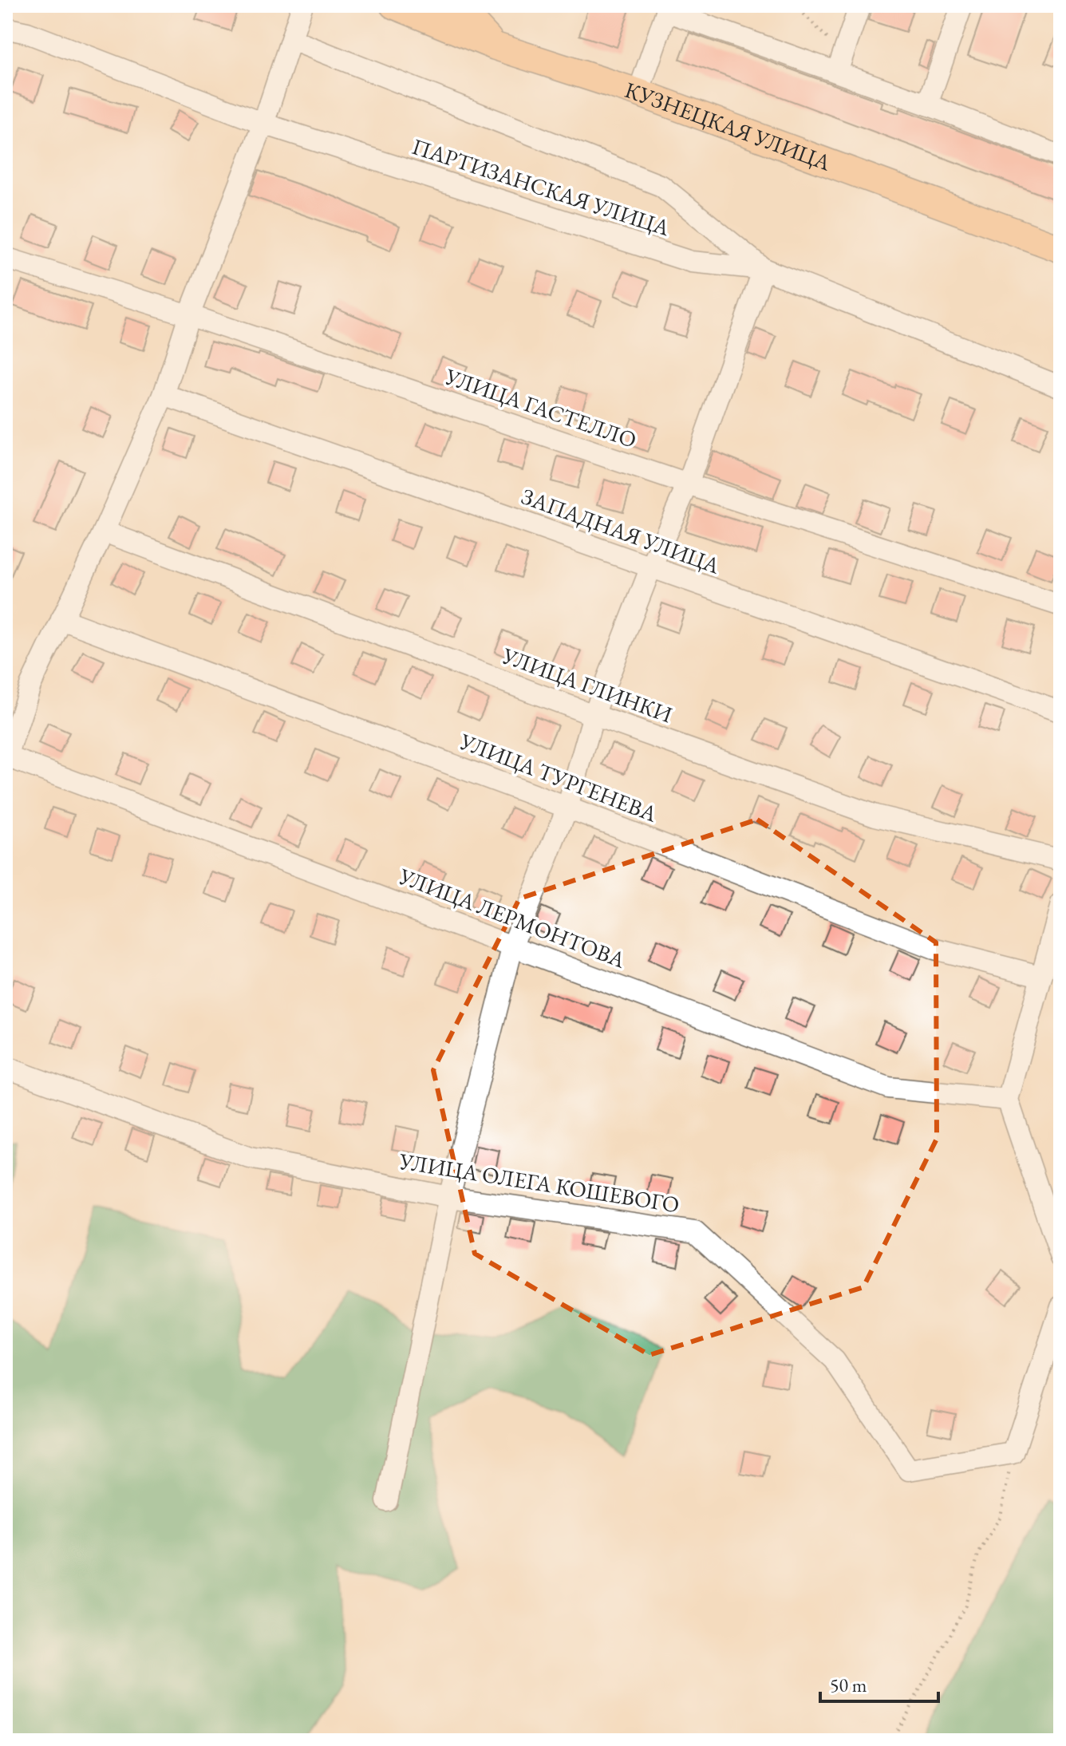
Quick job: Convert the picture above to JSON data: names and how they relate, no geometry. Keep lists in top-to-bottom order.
{
  "streets": {
    "main road": ["КУЗНЕЦКАЯ УЛИЦА"],
    "street": [
      "ПАРТИЗАНСКАЯ УЛИЦА",
      "УЛИЦА ГАСТЕЛЛО",
      "ЗАПАДНАЯ УЛИЦА",
      "УЛИЦА ГЛИНКИ",
      "УЛИЦА ТУРГЕНЕВА",
      "УЛИЦА ЛЕРМОНТОВА",
      "УЛИЦА ОЛЕГА КОШЕВОГО"
    ]
  },
  "scale_bar": "50 m"
}
